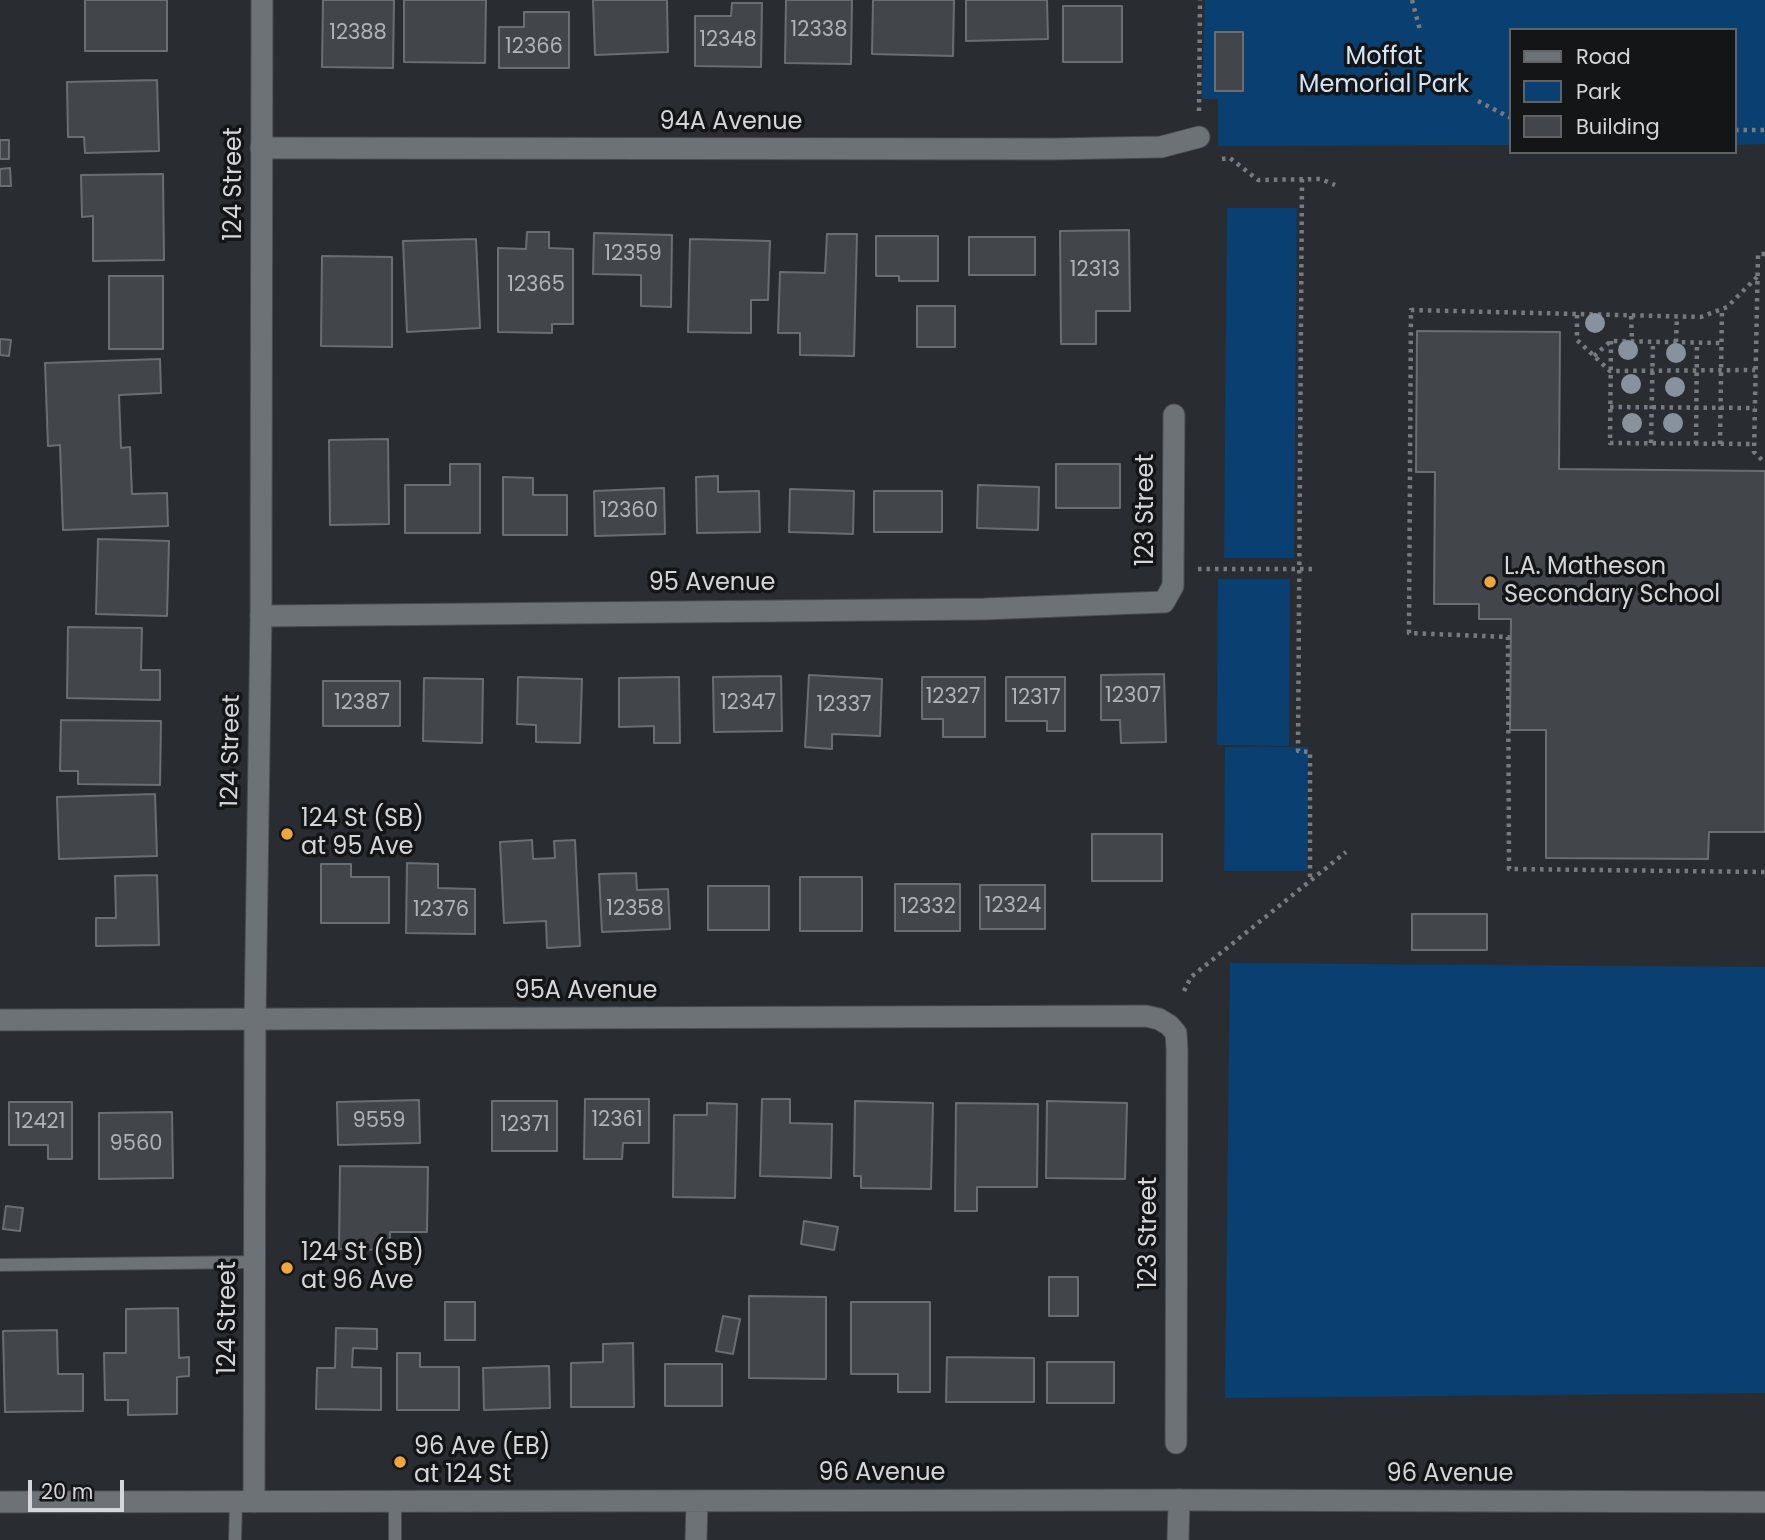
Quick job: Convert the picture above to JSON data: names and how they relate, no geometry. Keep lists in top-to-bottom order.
{
  "streets": {
    "street": [
      "94A Avenue",
      "124 Street",
      "123 Street",
      "95 Avenue",
      "95A Avenue",
      "96 Avenue"
    ]
  },
  "crossings": [
    ["94A Avenue", "124 Street"],
    ["124 Street", "95 Avenue"],
    ["124 Street", "95A Avenue"],
    ["124 Street", "96 Avenue"],
    ["123 Street", "95 Avenue"],
    ["123 Street", "95A Avenue"]
  ],
  "parks": ["Moffat Memorial Park"],
  "places": [
    "L.A. Matheson Secondary School",
    "124 St (SB) at 95 Ave",
    "124 St (SB) at 96 Ave",
    "96 Ave (EB) at 124 St"
  ],
  "house_numbers": [
    "12338",
    "12388",
    "12348",
    "12366",
    "12359",
    "12313",
    "12365",
    "12360",
    "12307",
    "12327",
    "12317",
    "12387",
    "12347",
    "12337",
    "12324",
    "12332",
    "12358",
    "12376",
    "12361",
    "9559",
    "12421",
    "12371",
    "9560"
  ],
  "legend": ["Road", "Park", "Building"],
  "scale_bar": "20 m"
}
